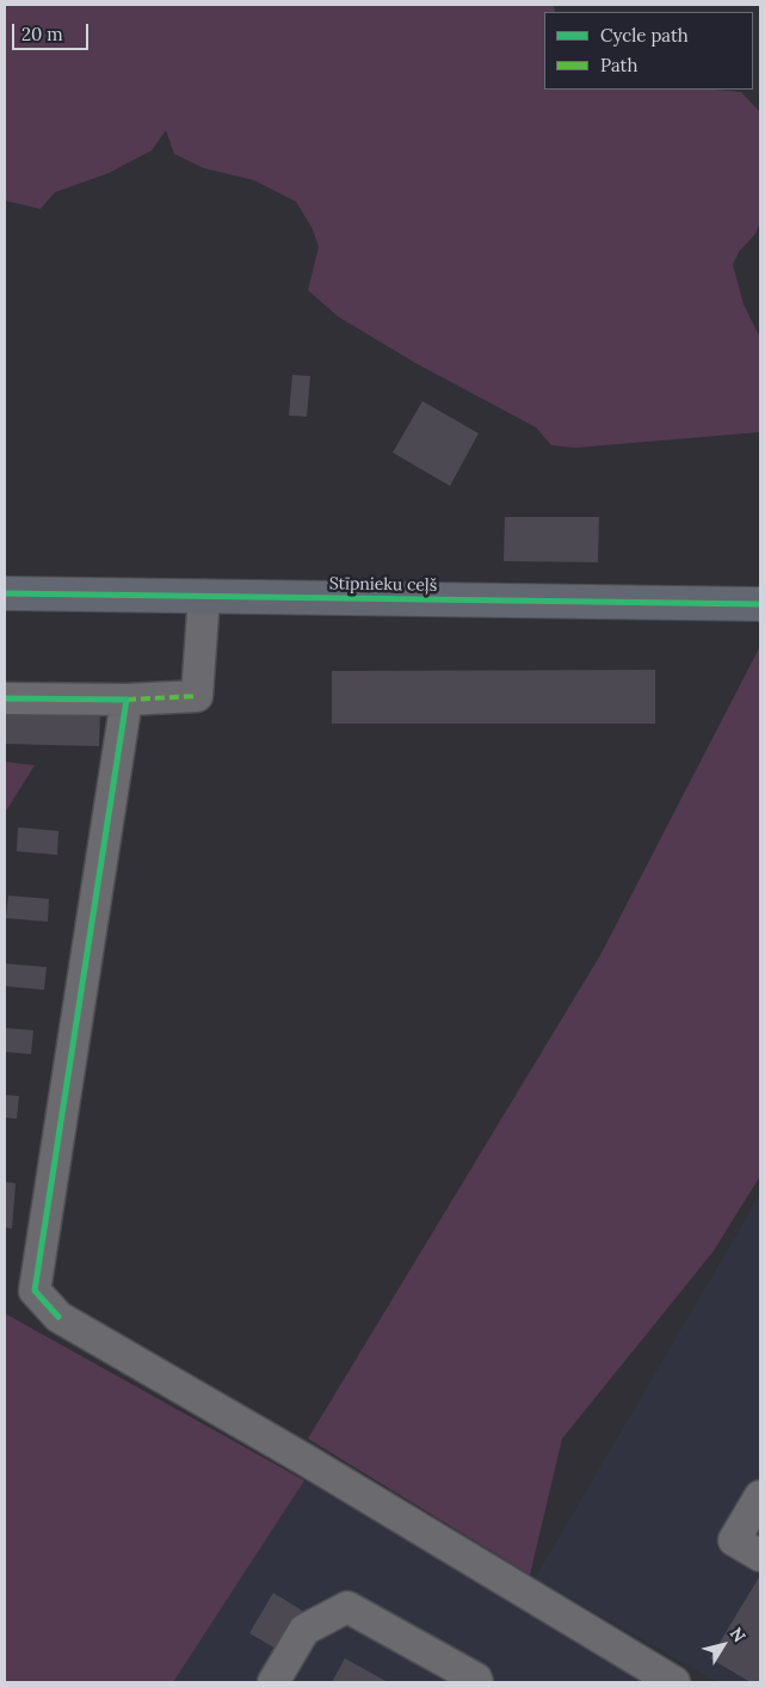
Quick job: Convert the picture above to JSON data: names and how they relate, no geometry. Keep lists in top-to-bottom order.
{
  "streets": {
    "main road": ["Stīpnieku ceļš"]
  },
  "legend": ["Cycle path", "Path"],
  "scale_bar": "20 m",
  "north": "top right"
}
